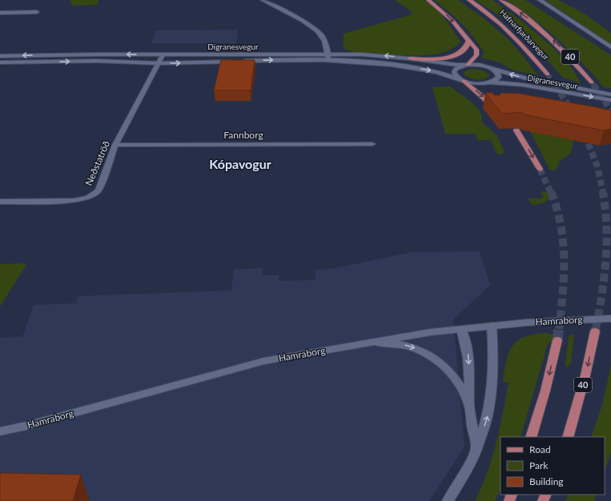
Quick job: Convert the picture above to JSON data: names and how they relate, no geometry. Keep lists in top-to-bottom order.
{
  "streets": {
    "main road": ["Hafnarfjarðarvegur", "40"],
    "street": [
      "Digranesvegur",
      "Fannborg",
      "Neðstatröð",
      "Hamraborg"
    ]
  },
  "crossings": [
    ["Digranesvegur", "Neðstatröð"],
    ["Fannborg", "Neðstatröð"]
  ],
  "districts": ["Kópavogur"],
  "legend": ["Road", "Park", "Building"]
}
